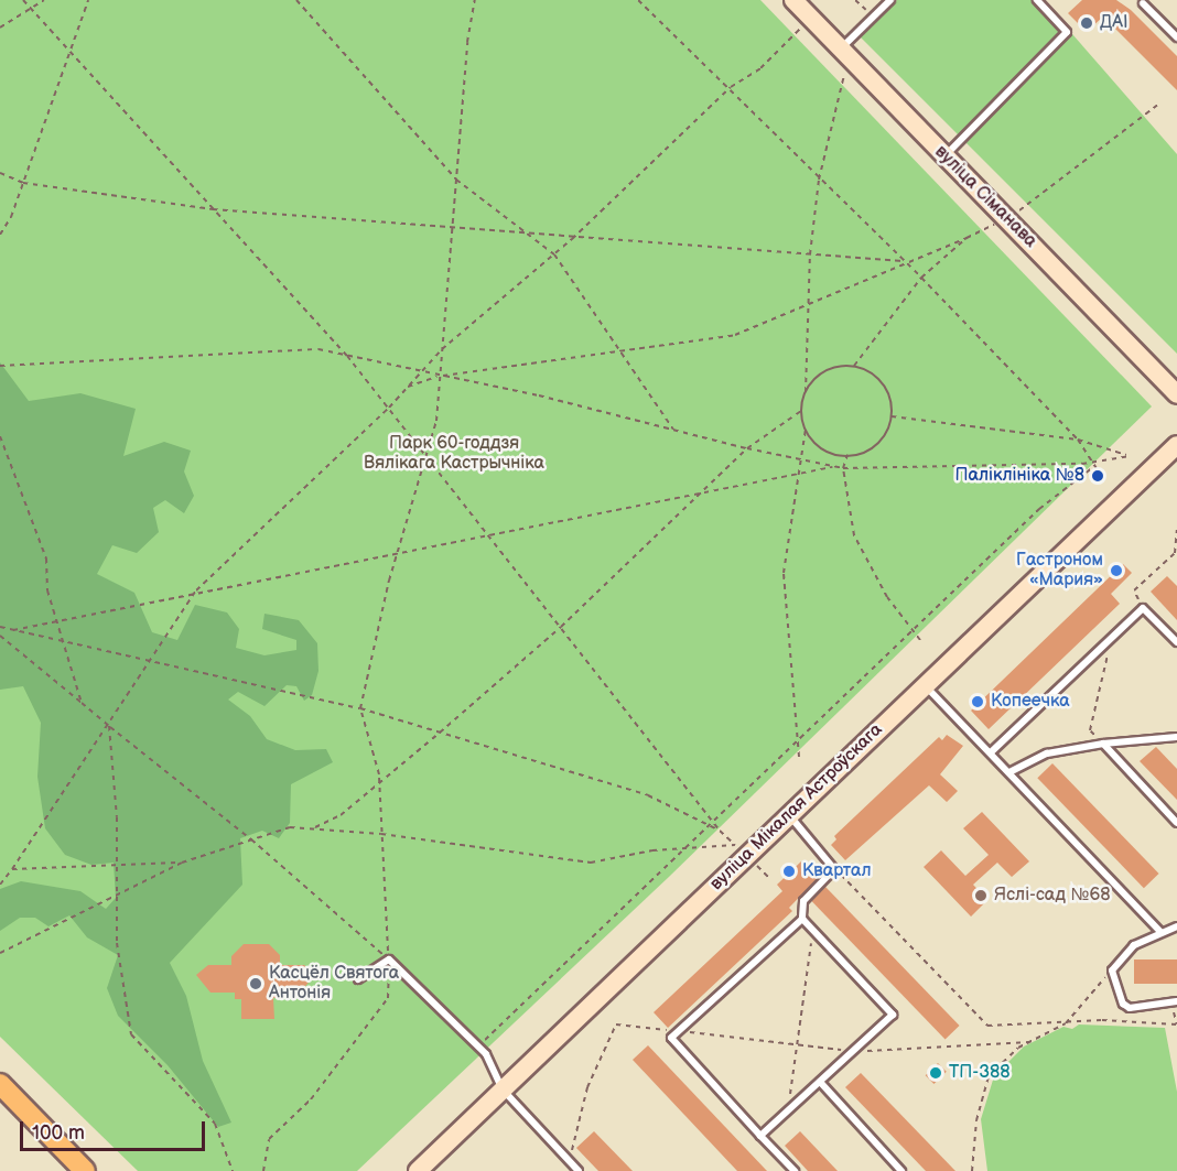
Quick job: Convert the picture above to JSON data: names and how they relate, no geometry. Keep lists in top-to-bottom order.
{
  "streets": {
    "main road": ["вуліца Сіманава", "вуліца Мікалая Астроўскага"]
  },
  "parks": ["Парк 60-годдзя Вялікага Кастрычніка"],
  "places": [
    "ДАІ",
    "Паліклініка №8",
    "Гастроном «Мария»",
    "Копеечка",
    "Квартал",
    "Яслі-сад №68",
    "Касцёл Святога Антонія",
    "ТП-388"
  ],
  "scale_bar": "100 m"
}
